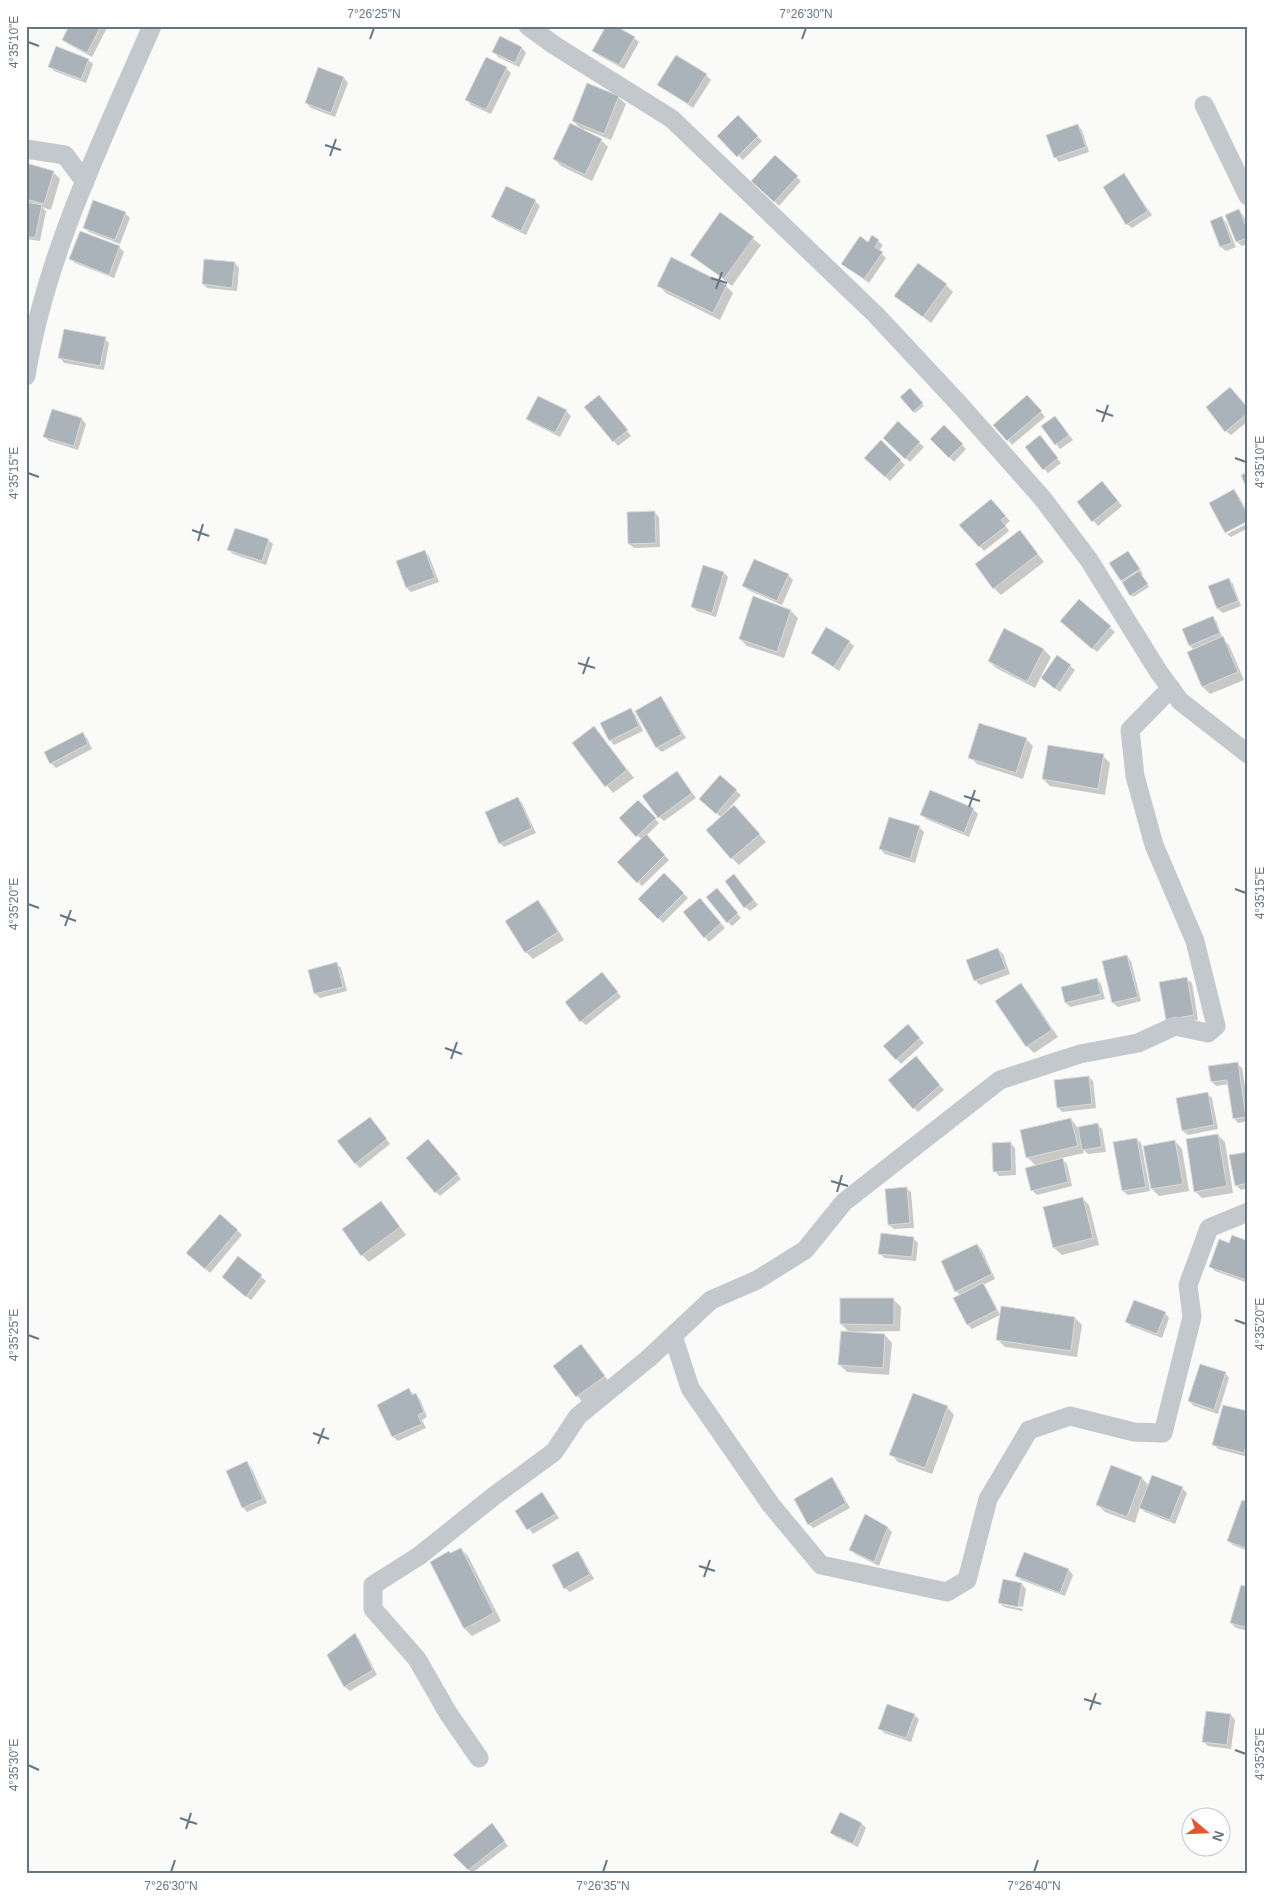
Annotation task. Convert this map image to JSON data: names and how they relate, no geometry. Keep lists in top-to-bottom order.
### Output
{
  "north": "right",
  "coordinates": [
    "7°26'25\"N",
    "7°26'30\"N",
    "4°35'10\"E",
    "4°35'15\"E",
    "4°35'20\"E",
    "4°35'25\"E",
    "4°35'30\"E",
    "7°26'35\"N",
    "7°26'40\"N"
  ]
}
